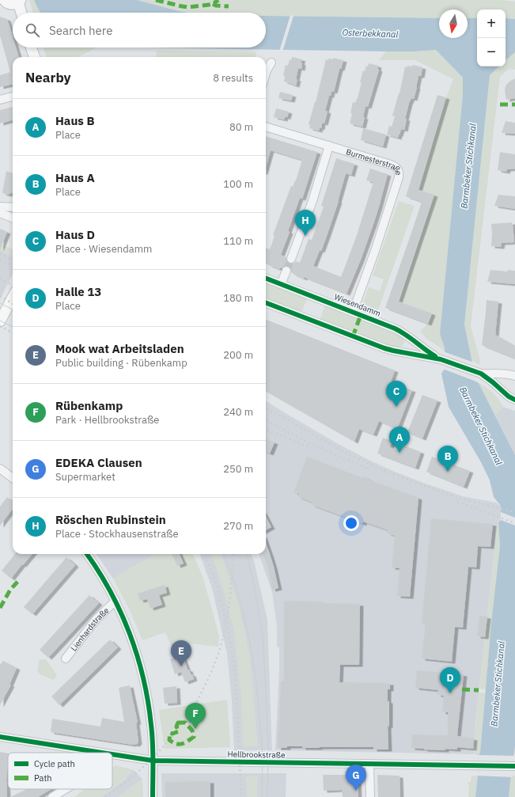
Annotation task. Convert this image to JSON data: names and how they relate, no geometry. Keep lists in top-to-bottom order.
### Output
{
  "streets": {
    "street": [
      "Burmesterstraße",
      "Wiesendamm",
      "Lienhardstraße",
      "Hellbrookstraße"
    ]
  },
  "crossings": [
    ["Burmesterstraße", "Wiesendamm"]
  ],
  "water": ["Osterbekkanal", "Barmbeker Stichkanal"],
  "legend": ["Cycle path", "Path"],
  "north": "bottom",
  "page": {
    "map_buttons": ["+", "−"],
    "search": "Search here",
    "heading": ["Nearby", "8 results"],
    "list": [
      {
        "mark": "A",
        "name": "Haus B",
        "note": "Place",
        "value": "80 m"
      },
      {
        "mark": "B",
        "name": "Haus A",
        "note": "Place",
        "value": "100 m"
      },
      {
        "mark": "C",
        "name": "Haus D",
        "note": "Place · Wiesendamm",
        "value": "110 m"
      },
      {
        "mark": "D",
        "name": "Halle 13",
        "note": "Place",
        "value": "180 m"
      },
      {
        "mark": "E",
        "name": "Mook wat Arbeitsladen",
        "note": "Public building · Rübenkamp",
        "value": "200 m"
      },
      {
        "mark": "F",
        "name": "Rübenkamp",
        "note": "Park · Hellbrookstraße",
        "value": "240 m"
      },
      {
        "mark": "G",
        "name": "EDEKA Clausen",
        "note": "Supermarket",
        "value": "250 m"
      },
      {
        "mark": "H",
        "name": "Röschen Rubinstein",
        "note": "Place · Stockhausenstraße",
        "value": "270 m"
      }
    ],
    "pins": [
      "H",
      "C",
      "A",
      "B",
      "E",
      "D",
      "F",
      "G"
    ]
  }
}
